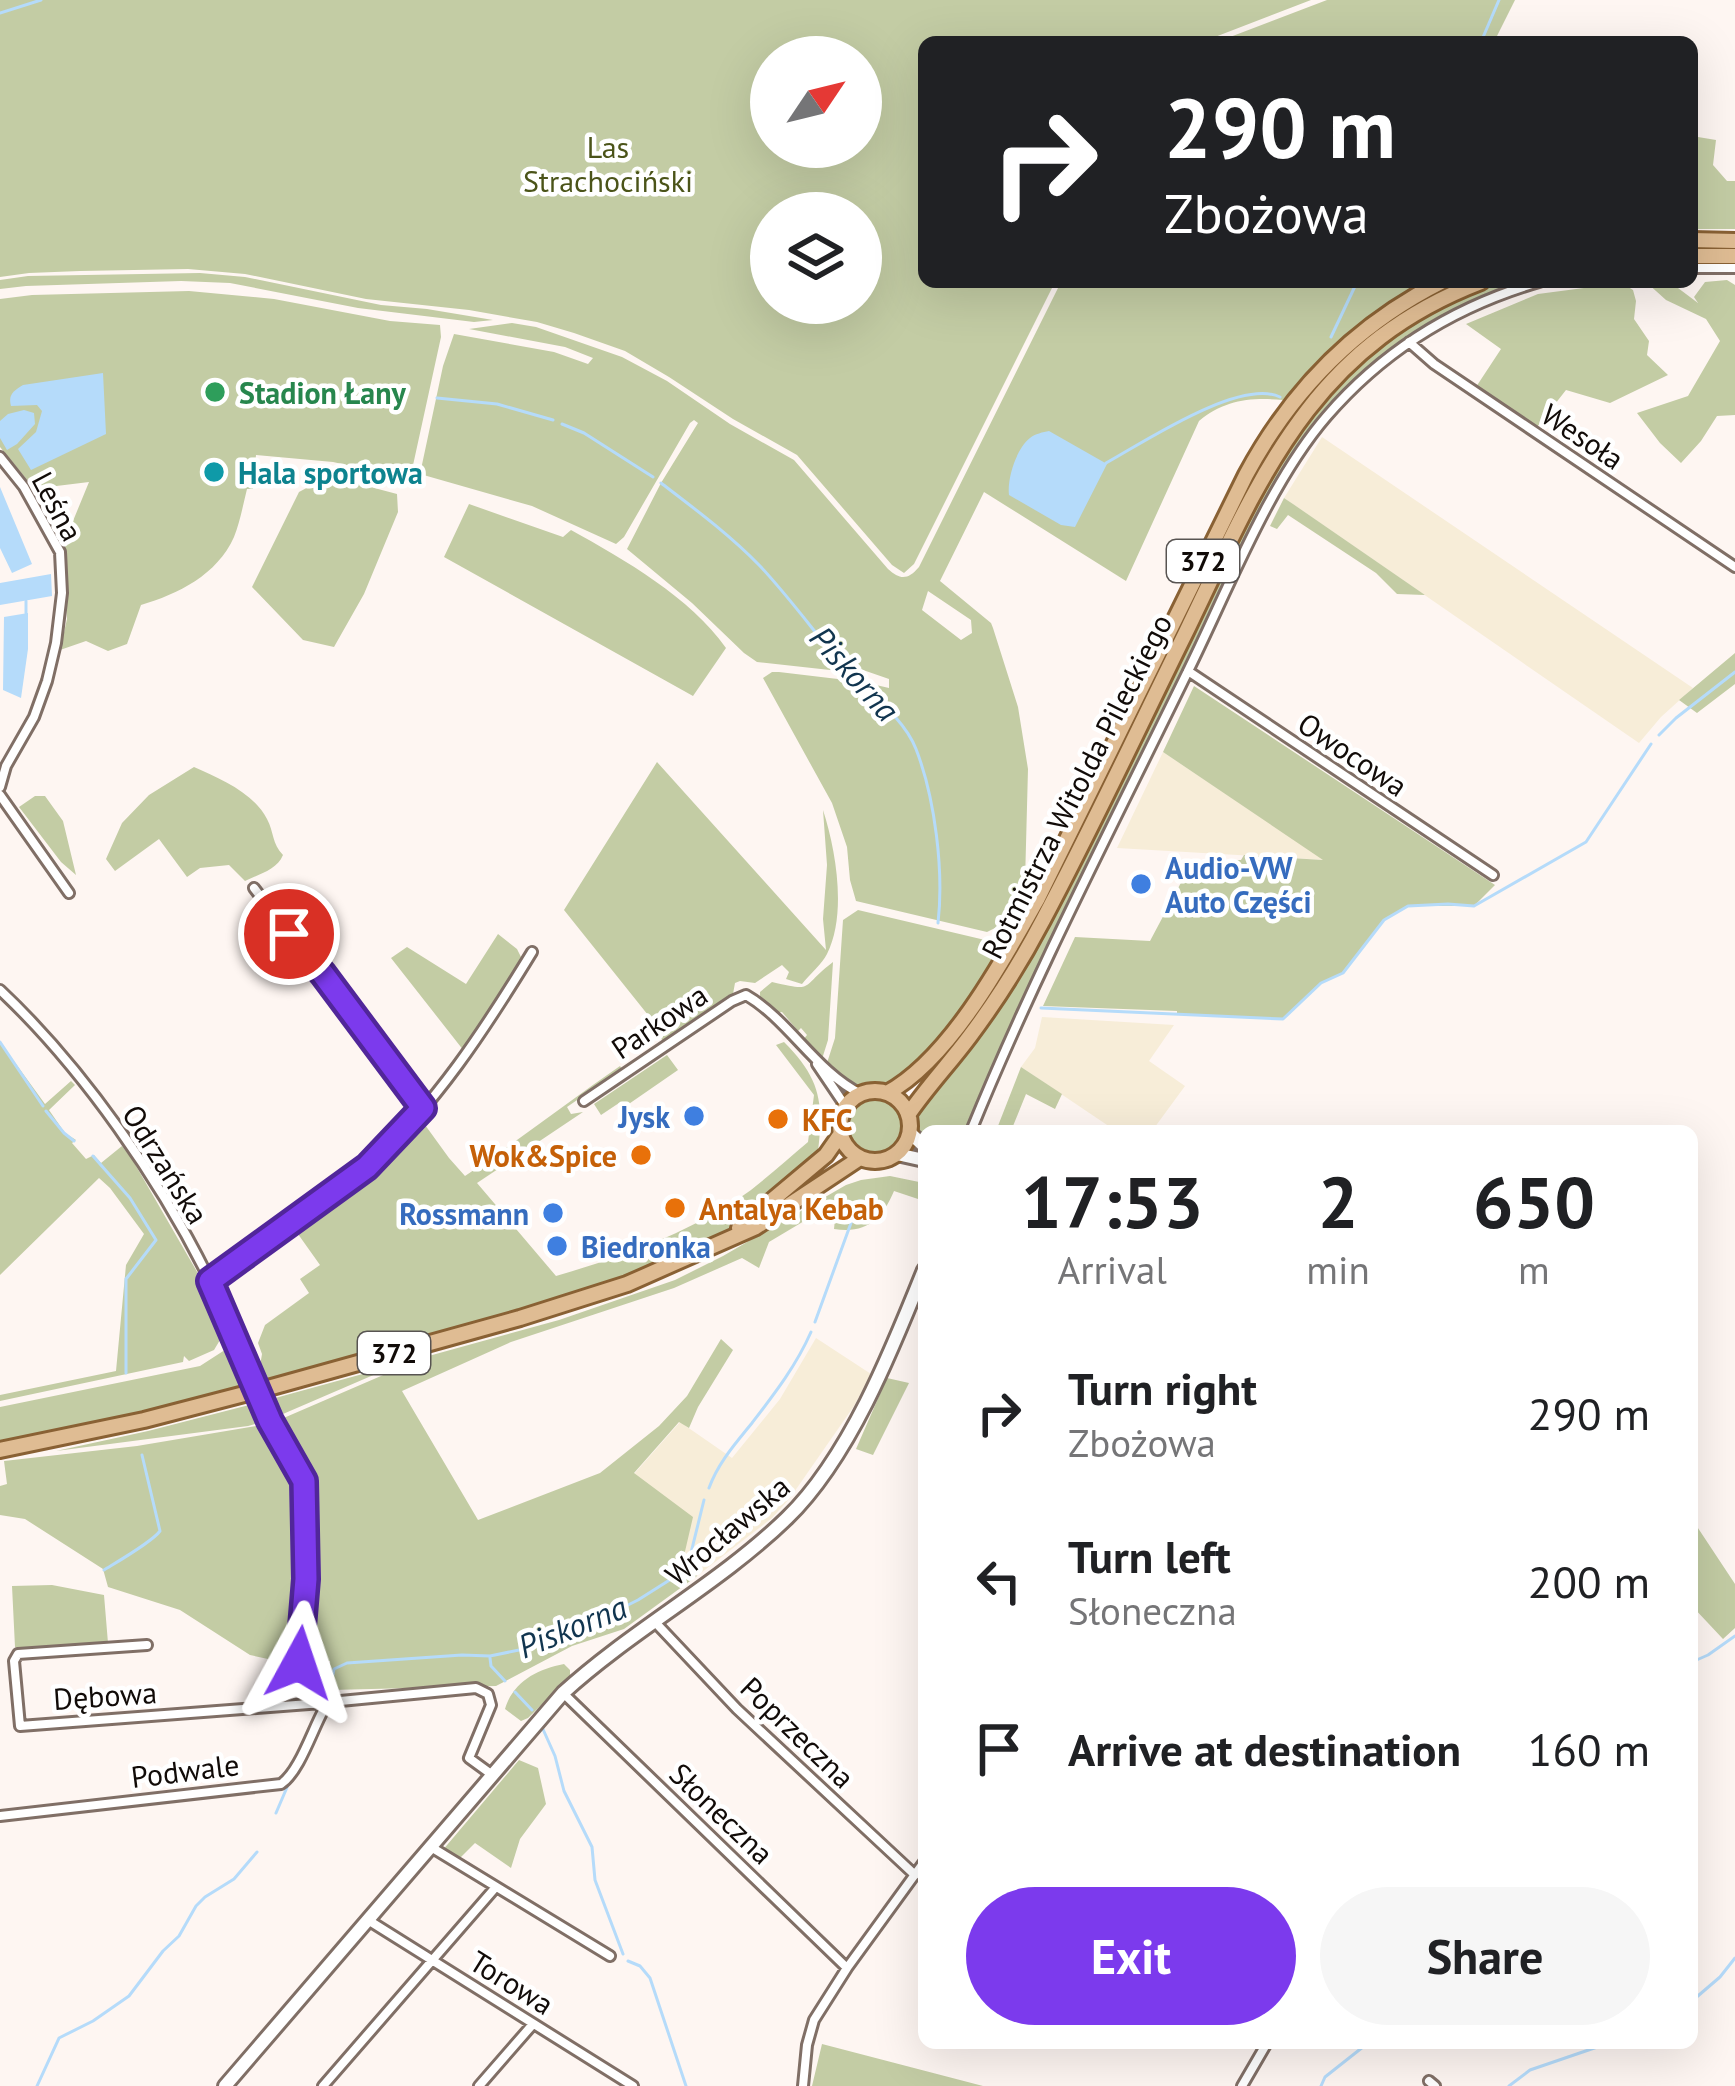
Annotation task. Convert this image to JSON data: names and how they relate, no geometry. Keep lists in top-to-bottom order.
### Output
{
  "streets": {
    "main road": ["372", "Rotmistrza Witolda Pileckiego", "Wrocławska"],
    "street": [
      "Wesoła",
      "Leśna",
      "Owocowa",
      "Parkowa",
      "Odrzańska",
      "Dębowa",
      "Poprzeczna",
      "Podwale",
      "Słoneczna",
      "Torowa"
    ]
  },
  "crossings": [
    ["372", "Rotmistrza Witolda Pileckiego"],
    ["Odrzańska", "Dębowa"],
    ["Odrzańska", "Podwale"],
    ["Wrocławska", "Poprzeczna"],
    ["Wrocławska", "Słoneczna"],
    ["Wrocławska", "Torowa"],
    ["Dębowa", "Podwale"]
  ],
  "water": ["Piskorna"],
  "parks": ["Las Strachociński"],
  "places": [
    "Stadion Łany",
    "Hala sportowa",
    "Audio-VW Auto Części",
    "Jysk",
    "KFC",
    "Wok&Spice",
    "Antalya Kebab",
    "Rossmann",
    "Biedronka"
  ],
  "north": "top right",
  "page": {
    "turn": ["290 m", "Zbożowa"],
    "eta": [
      "17:53",
      "Arrival",
      "2",
      "min",
      "650",
      "m"
    ],
    "list": [
      {
        "name": "Turn right",
        "note": "Zbożowa",
        "value": "290 m"
      },
      {
        "name": "Turn left",
        "note": "Słoneczna",
        "value": "200 m"
      },
      {
        "name": "Arrive at destination",
        "value": "160 m"
      }
    ],
    "buttons": ["Exit", "Share"]
  }
}
